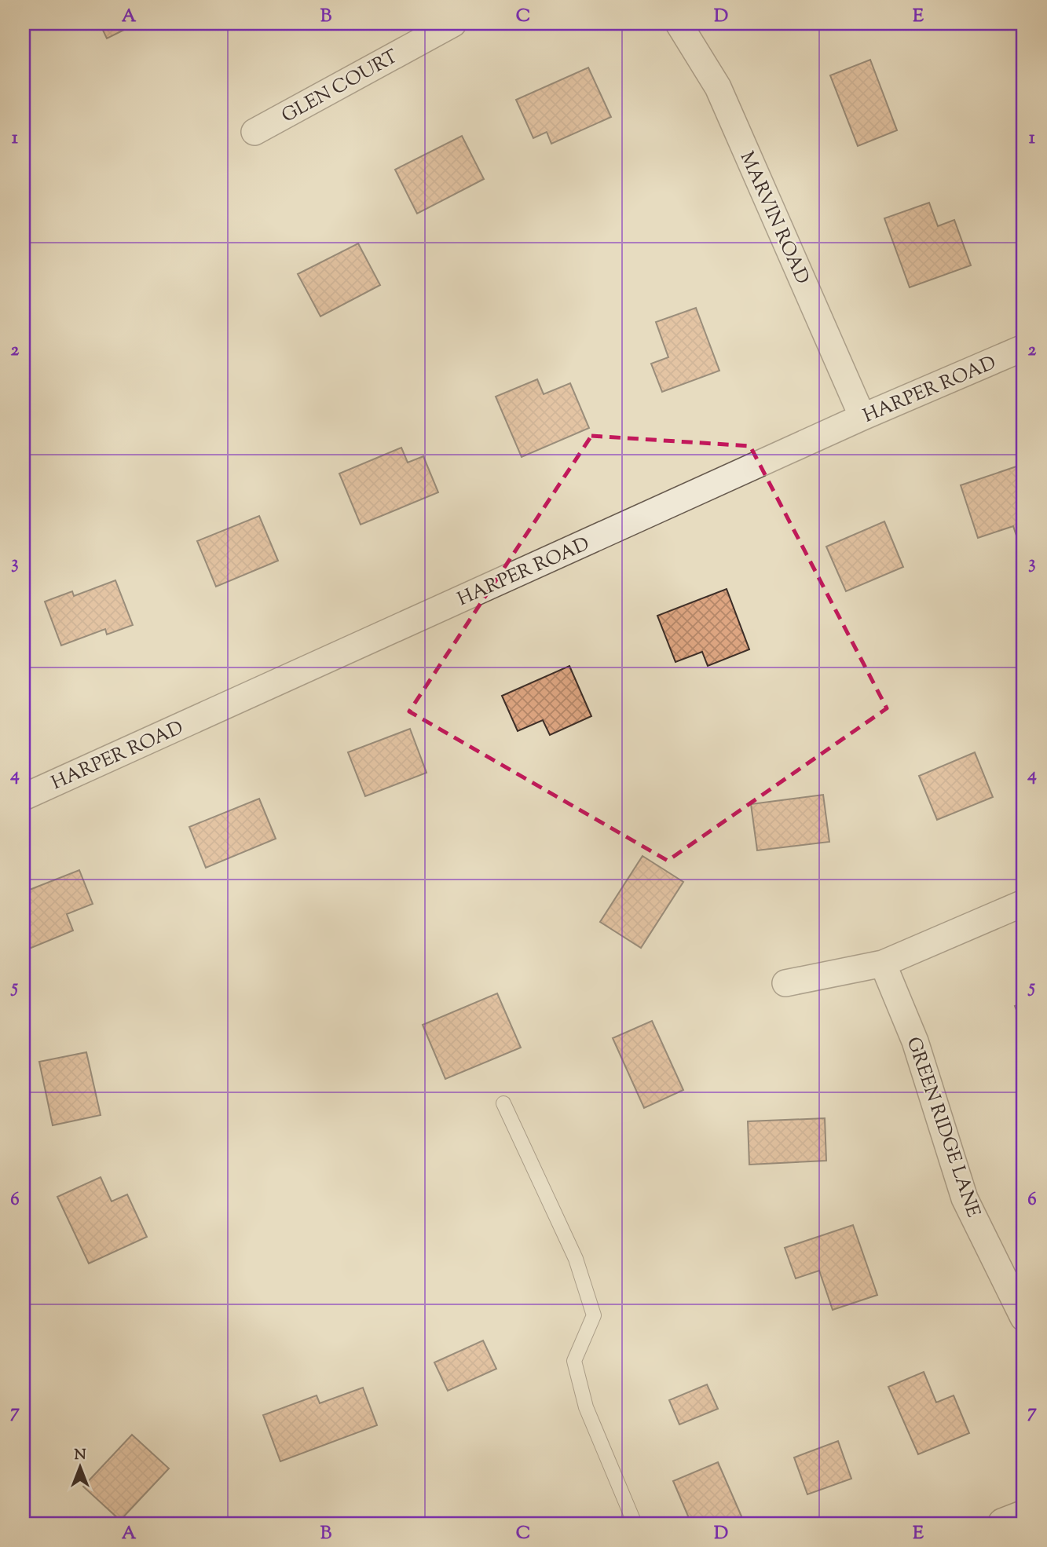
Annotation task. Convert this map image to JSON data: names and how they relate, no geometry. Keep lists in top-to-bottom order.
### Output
{
  "streets": {
    "street": [
      "GLEN COURT",
      "MARVIN ROAD",
      "HARPER ROAD",
      "GREEN RIDGE LANE"
    ]
  },
  "crossings": [
    ["MARVIN ROAD", "HARPER ROAD"]
  ],
  "north": "top",
  "grid": {
    "columns": [
      "A",
      "B",
      "C",
      "D",
      "E"
    ],
    "rows": [
      "1",
      "2",
      "3",
      "4",
      "5",
      "6",
      "7"
    ]
  }
}
